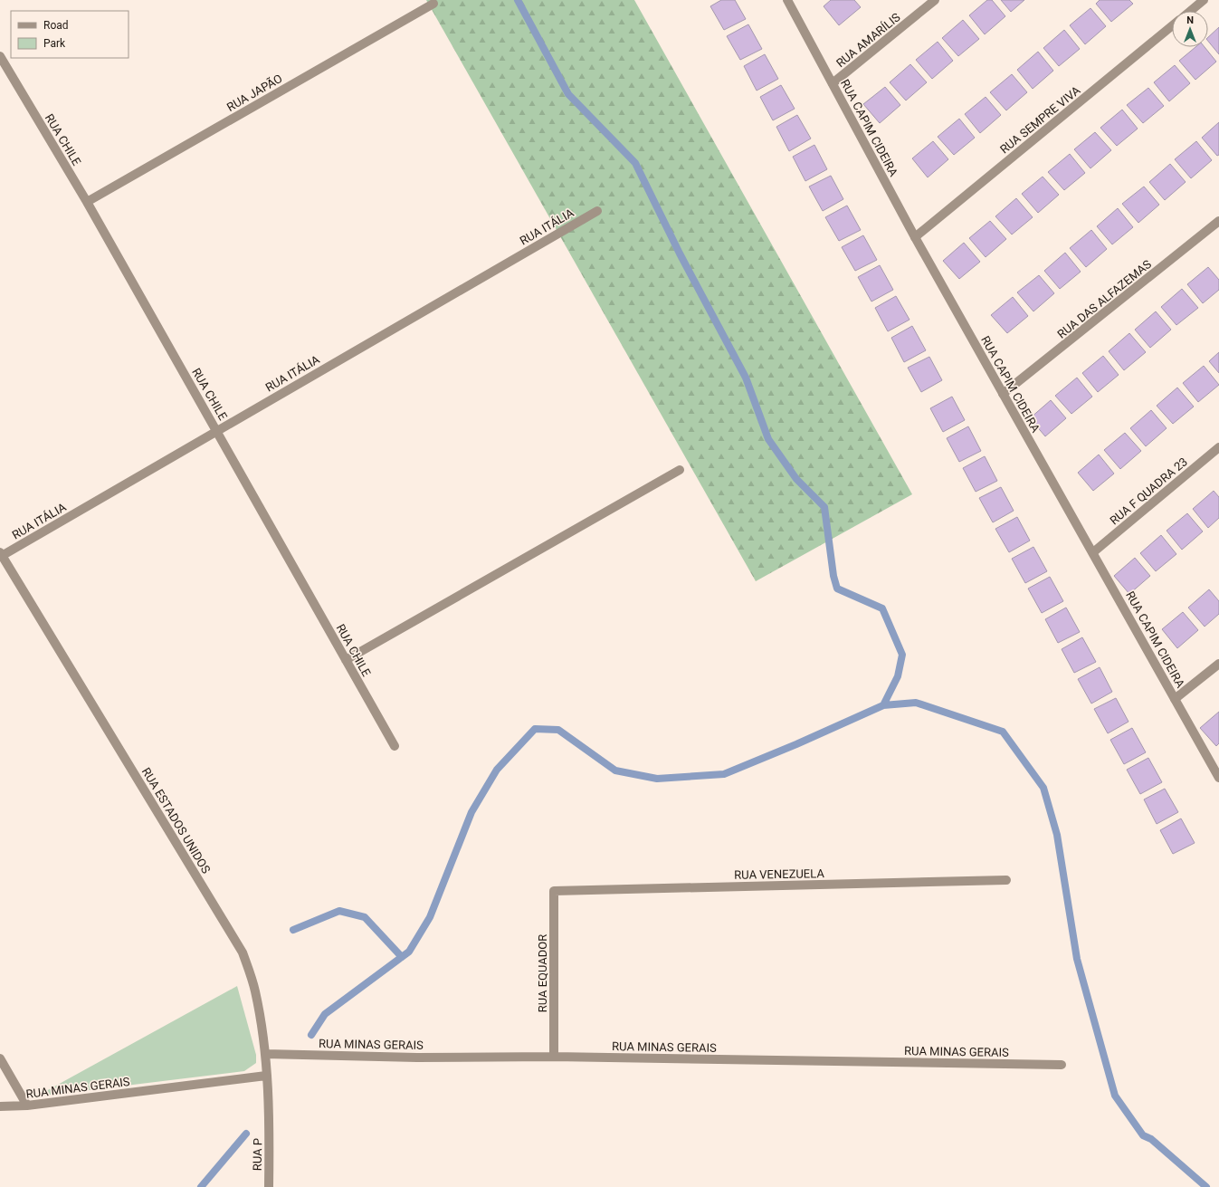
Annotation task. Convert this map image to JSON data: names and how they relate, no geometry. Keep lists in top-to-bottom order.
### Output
{
  "streets": {
    "street": [
      "RUA AMARÍLIS",
      "RUA JAPÃO",
      "RUA SEMPRE VIVA",
      "RUA CAPIM CIDEIRA",
      "RUA CHILE",
      "RUA ITÁLIA",
      "RUA DAS ALFAZEMAS",
      "RUA F QUADRA 23",
      "RUA ESTADOS UNIDOS",
      "RUA VENEZUELA",
      "RUA EQUADOR",
      "RUA MINAS GERAIS",
      "RUA P"
    ]
  },
  "crossings": [
    ["RUA AMARÍLIS", "RUA CAPIM CIDEIRA"],
    ["RUA JAPÃO", "RUA CHILE"],
    ["RUA SEMPRE VIVA", "RUA CAPIM CIDEIRA"],
    ["RUA CAPIM CIDEIRA", "RUA DAS ALFAZEMAS"],
    ["RUA CAPIM CIDEIRA", "RUA F QUADRA 23"],
    ["RUA CHILE", "RUA ITÁLIA"],
    ["RUA ITÁLIA", "RUA ESTADOS UNIDOS"],
    ["RUA ESTADOS UNIDOS", "RUA MINAS GERAIS"],
    ["RUA ESTADOS UNIDOS", "RUA P"],
    ["RUA VENEZUELA", "RUA EQUADOR"],
    ["RUA EQUADOR", "RUA MINAS GERAIS"]
  ],
  "legend": ["Road", "Park"],
  "north": "top"
}
